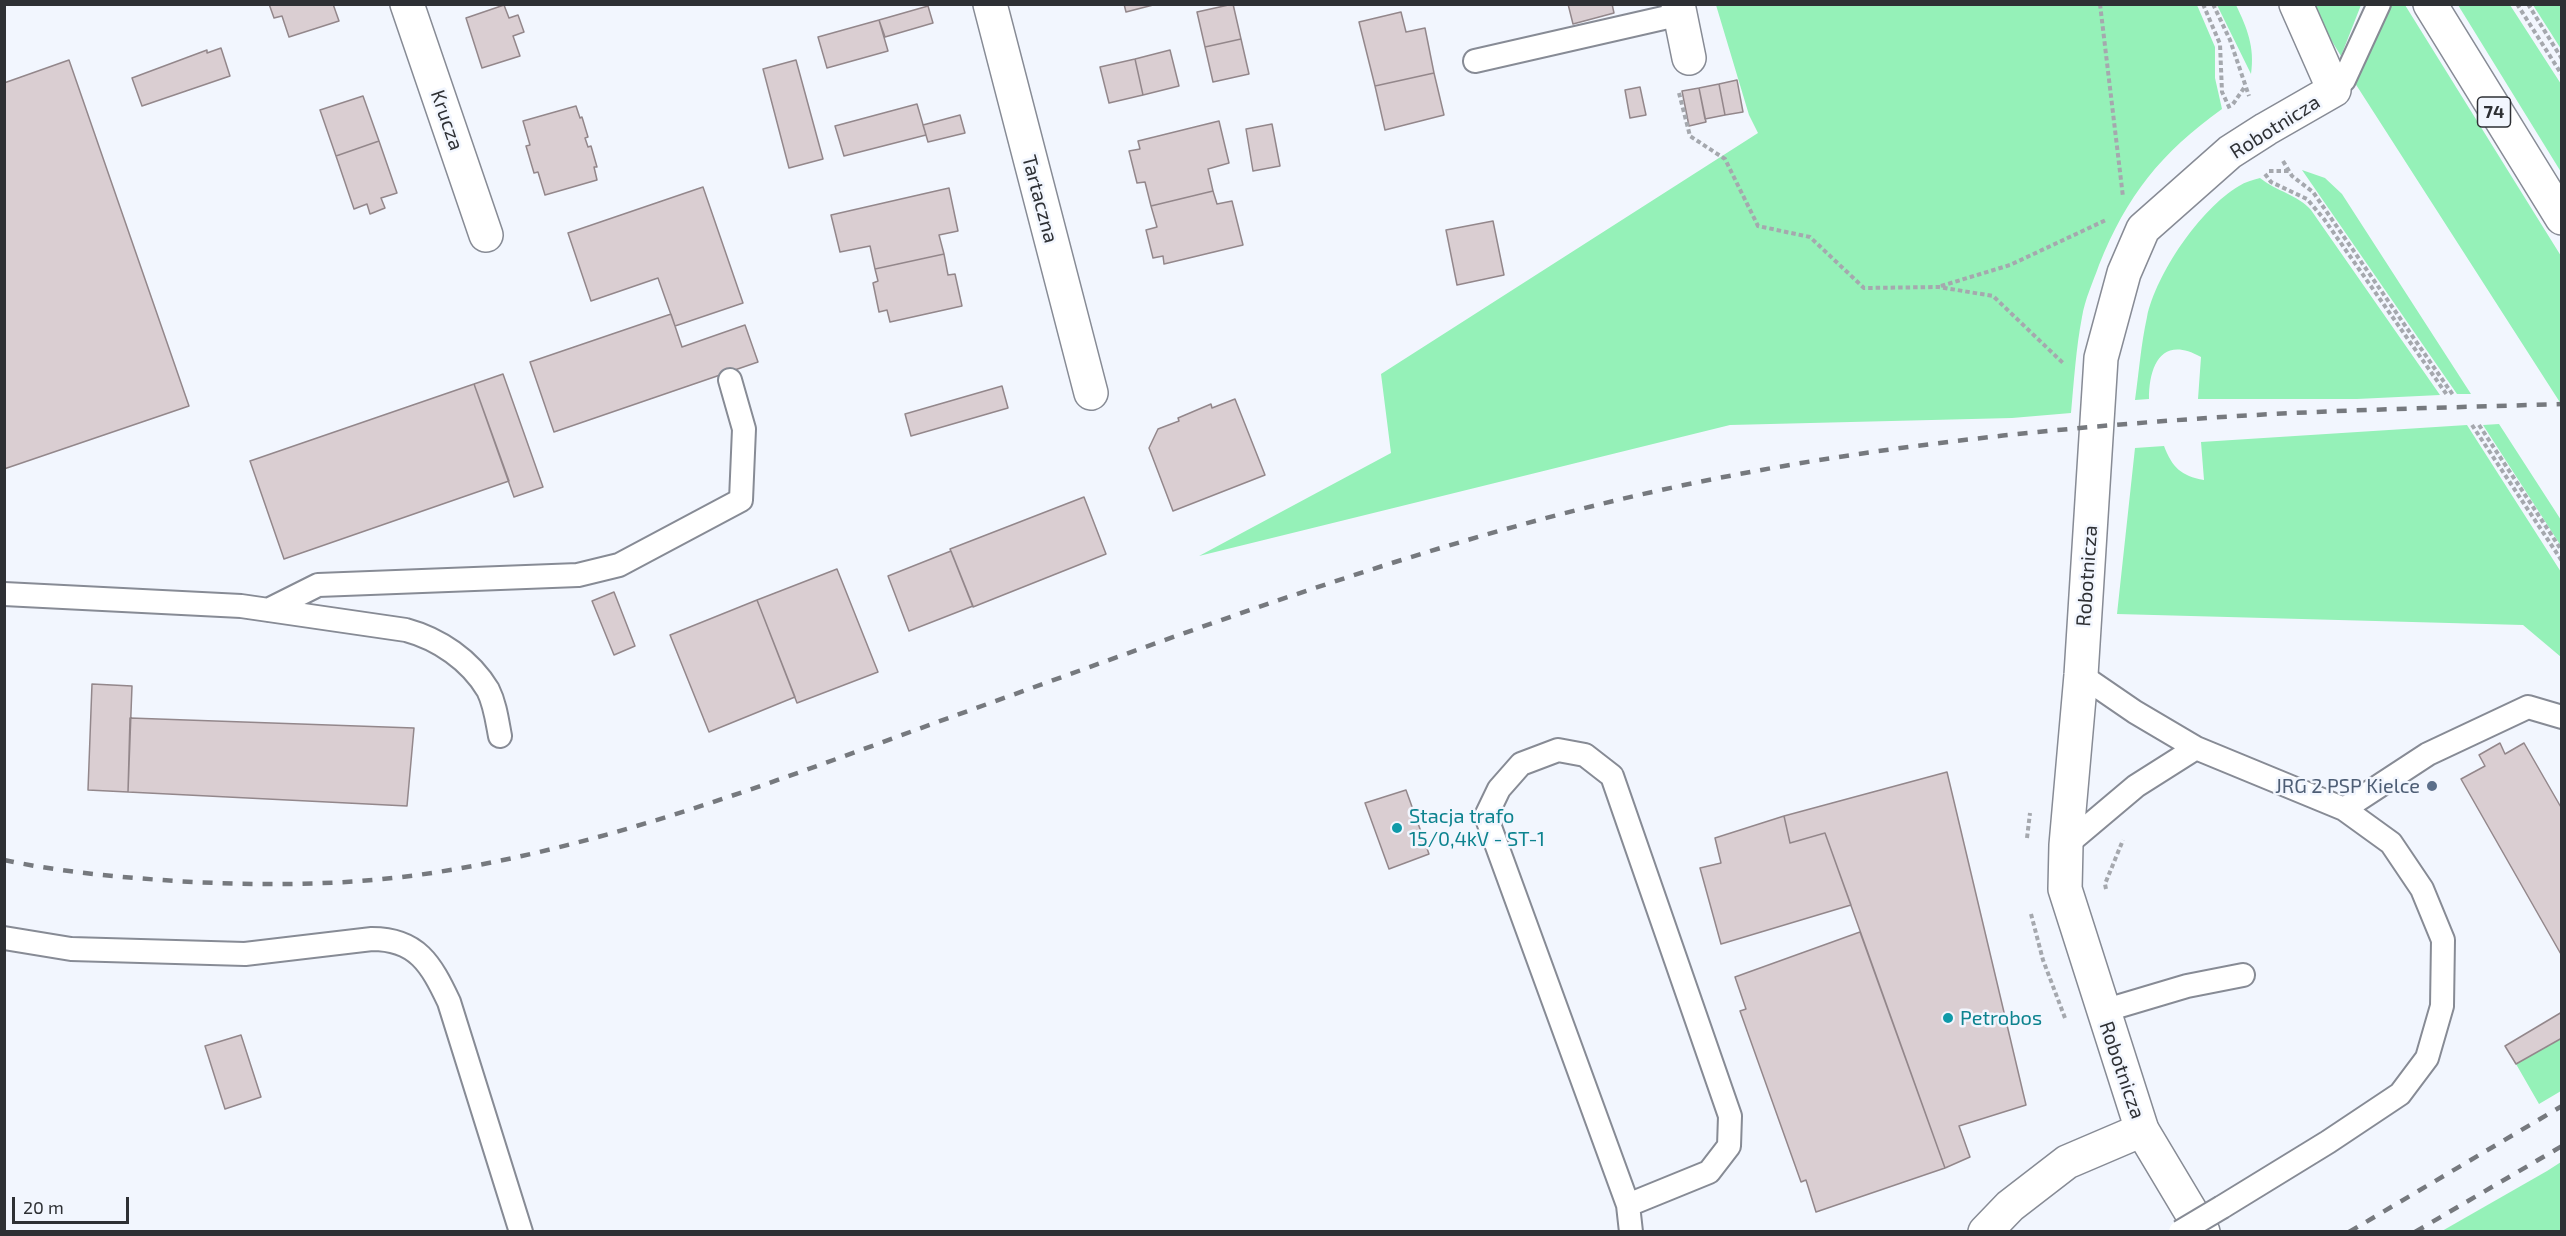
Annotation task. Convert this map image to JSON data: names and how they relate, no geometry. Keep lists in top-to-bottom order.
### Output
{
  "streets": {
    "street": [
      "74",
      "Krucza",
      "Robotnicza",
      "Tartaczna"
    ]
  },
  "places": ["JRG 2 PSP Kielce", "Stacja trafo 15/0,4kV - ST-1", "Petrobos"],
  "scale_bar": "20 m"
}
